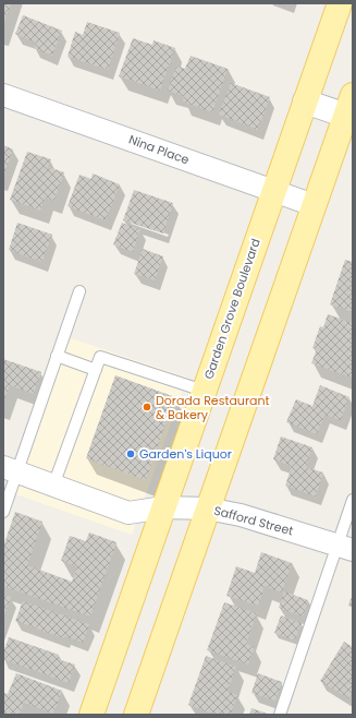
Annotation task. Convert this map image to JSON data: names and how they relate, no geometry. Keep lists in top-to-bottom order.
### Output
{
  "streets": {
    "main road": ["Garden Grove Boulevard"],
    "street": ["Nina Place", "Safford Street"]
  },
  "crossings": [
    ["Nina Place", "Garden Grove Boulevard"],
    ["Garden Grove Boulevard", "Safford Street"]
  ],
  "places": ["Dorada Restaurant & Bakery", "Garden's Liquor"]
}
